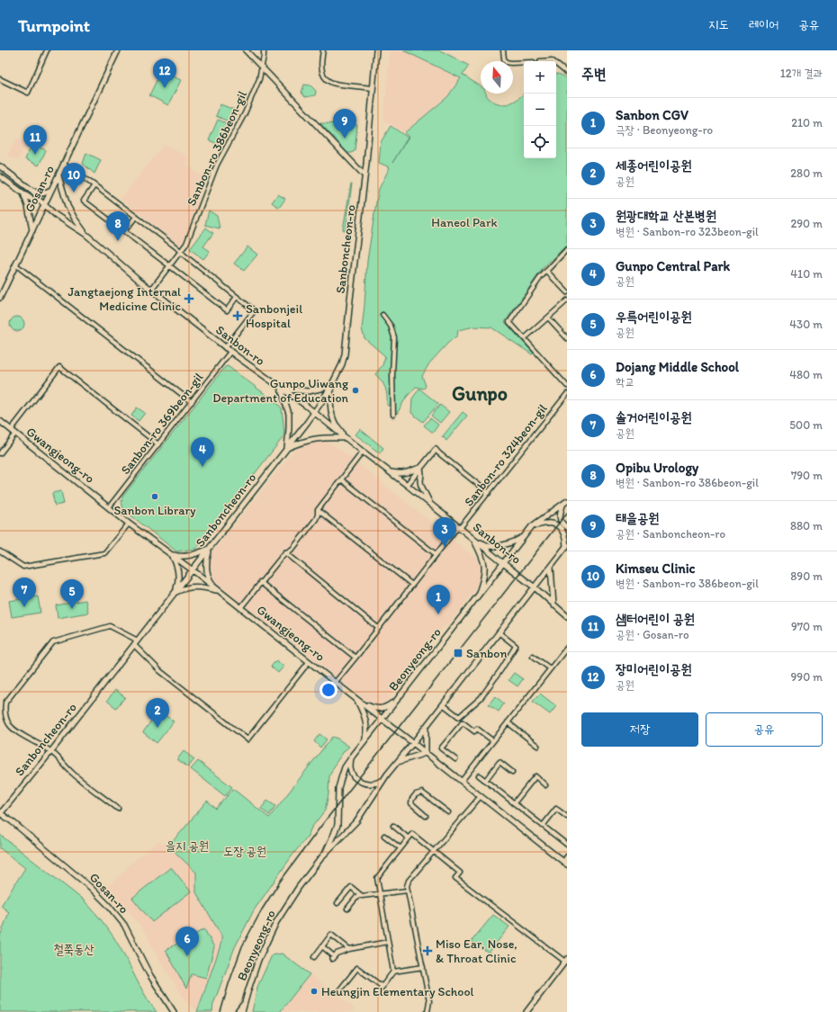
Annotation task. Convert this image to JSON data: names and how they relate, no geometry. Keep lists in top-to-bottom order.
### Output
{
  "streets": {
    "street": [
      "Sanbon-ro 386beon-gil",
      "Gosan-ro",
      "Sanboncheon-ro",
      "Sanbon-ro",
      "Sanbon-ro 369beon-gil",
      "Gwangjeong-ro",
      "Sanbon-ro 324beon-gil",
      "Beonyeong-ro"
    ]
  },
  "crossings": [
    ["Sanbon-ro 386beon-gil", "Sanbon-ro"],
    ["Gosan-ro", "Sanboncheon-ro"],
    ["Gosan-ro", "Sanbon-ro"],
    ["Sanboncheon-ro", "Sanbon-ro"],
    ["Sanboncheon-ro", "Gwangjeong-ro"],
    ["Sanbon-ro", "Sanbon-ro 369beon-gil"],
    ["Sanbon-ro", "Sanbon-ro 324beon-gil"],
    ["Sanbon-ro", "Beonyeong-ro"],
    ["Sanbon-ro 369beon-gil", "Gwangjeong-ro"],
    ["Gwangjeong-ro", "Sanbon-ro 324beon-gil"],
    ["Gwangjeong-ro", "Beonyeong-ro"]
  ],
  "districts": ["Gunpo"],
  "parks": [
    "Haneol Park",
    "을지 공원",
    "도장 공원",
    "철쭉동산"
  ],
  "places": {
    "health": ["Jangtaejong Internal Medicine Clinic", "Sanbonjeil Hospital", "Miso Ear, Nose, & Throat Clinic"],
    "other": ["Gunpo Uiwang Department of Education", "Sanbon Library", "Heungjin Elementary School"],
    "transit": ["Sanbon"]
  },
  "north": "top",
  "page": {
    "header": "Turnpoint",
    "nav": ["지도", "레이어", "공유"],
    "heading": ["주변", "12개 결과"],
    "pins": [
      "12",
      "9",
      "11",
      "10",
      "8",
      "4",
      "3",
      "7",
      "5",
      "1",
      "2",
      "6"
    ],
    "map_buttons": ["+", "−"],
    "list": [
      {
        "mark": "1",
        "name": "Sanbon CGV",
        "note": "극장 · Beonyeong-ro",
        "value": "210 m"
      },
      {
        "mark": "2",
        "name": "세종어린이공원",
        "note": "공원",
        "value": "280 m"
      },
      {
        "mark": "3",
        "name": "원광대학교 산본병원",
        "note": "병원 · Sanbon-ro 323beon-gil",
        "value": "290 m"
      },
      {
        "mark": "4",
        "name": "Gunpo Central Park",
        "note": "공원",
        "value": "410 m"
      },
      {
        "mark": "5",
        "name": "우륵어린이공원",
        "note": "공원",
        "value": "430 m"
      },
      {
        "mark": "6",
        "name": "Dojang Middle School",
        "note": "학교",
        "value": "480 m"
      },
      {
        "mark": "7",
        "name": "솔거어린이공원",
        "note": "공원",
        "value": "500 m"
      },
      {
        "mark": "8",
        "name": "Opibu Urology",
        "note": "병원 · Sanbon-ro 386beon-gil",
        "value": "790 m"
      },
      {
        "mark": "9",
        "name": "태을공원",
        "note": "공원 · Sanboncheon-ro",
        "value": "880 m"
      },
      {
        "mark": "10",
        "name": "Kimseu Clinic",
        "note": "병원 · Sanbon-ro 386beon-gil",
        "value": "890 m"
      },
      {
        "mark": "11",
        "name": "샘터어린이 공원",
        "note": "공원 · Gosan-ro",
        "value": "970 m"
      },
      {
        "mark": "12",
        "name": "장미어린이공원",
        "note": "공원",
        "value": "990 m"
      }
    ],
    "buttons": ["저장", "공유"]
  }
}
